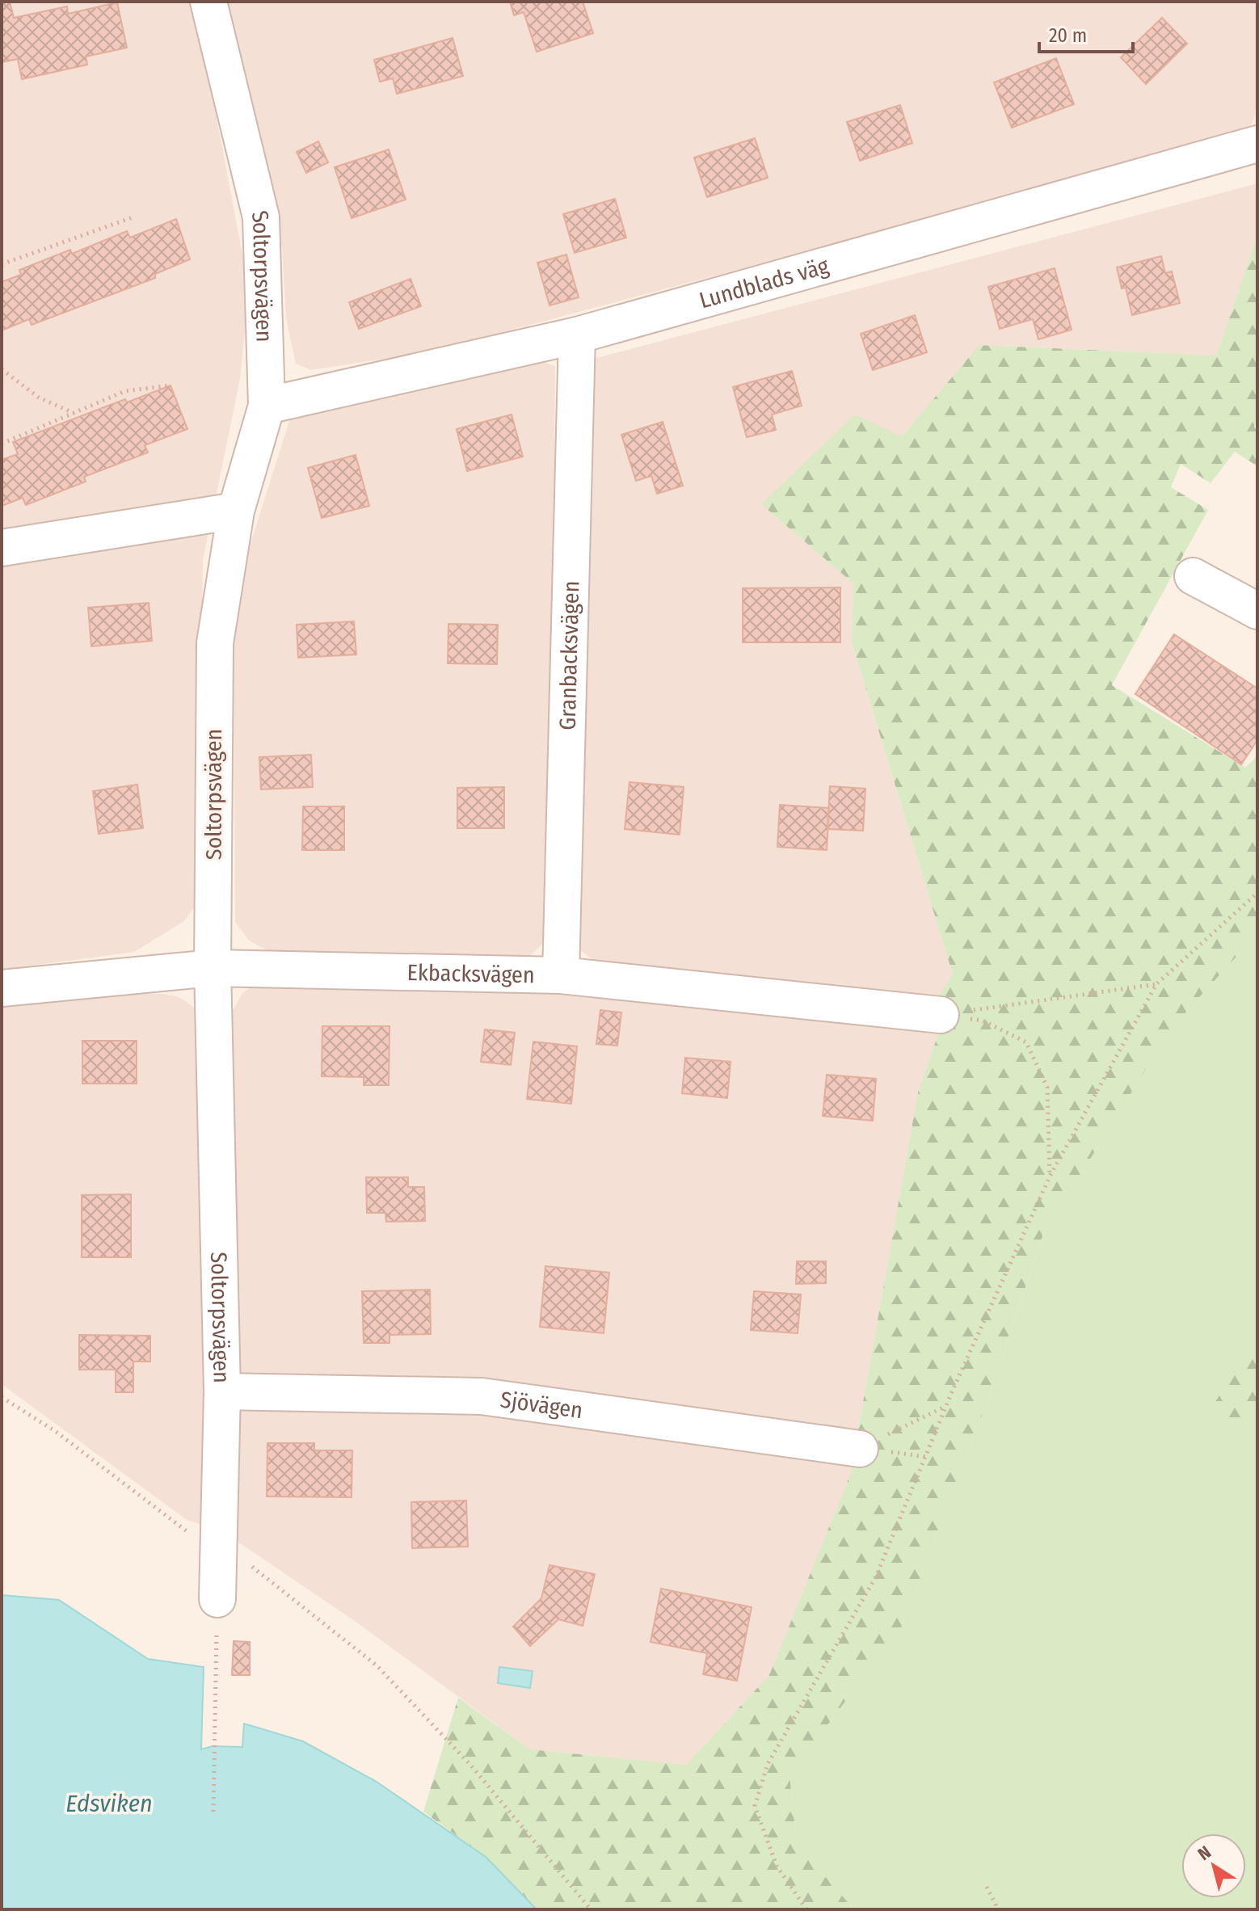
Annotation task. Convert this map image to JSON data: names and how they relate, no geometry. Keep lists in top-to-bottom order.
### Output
{
  "streets": {
    "street": [
      "Soltorpsvägen",
      "Lundblads väg",
      "Granbacksvägen",
      "Ekbacksvägen",
      "Sjövägen"
    ]
  },
  "crossings": [
    ["Soltorpsvägen", "Lundblads väg"],
    ["Soltorpsvägen", "Ekbacksvägen"],
    ["Soltorpsvägen", "Sjövägen"],
    ["Lundblads väg", "Granbacksvägen"],
    ["Granbacksvägen", "Ekbacksvägen"]
  ],
  "water": ["Edsviken"],
  "scale_bar": "20 m",
  "north": "top left"
}
